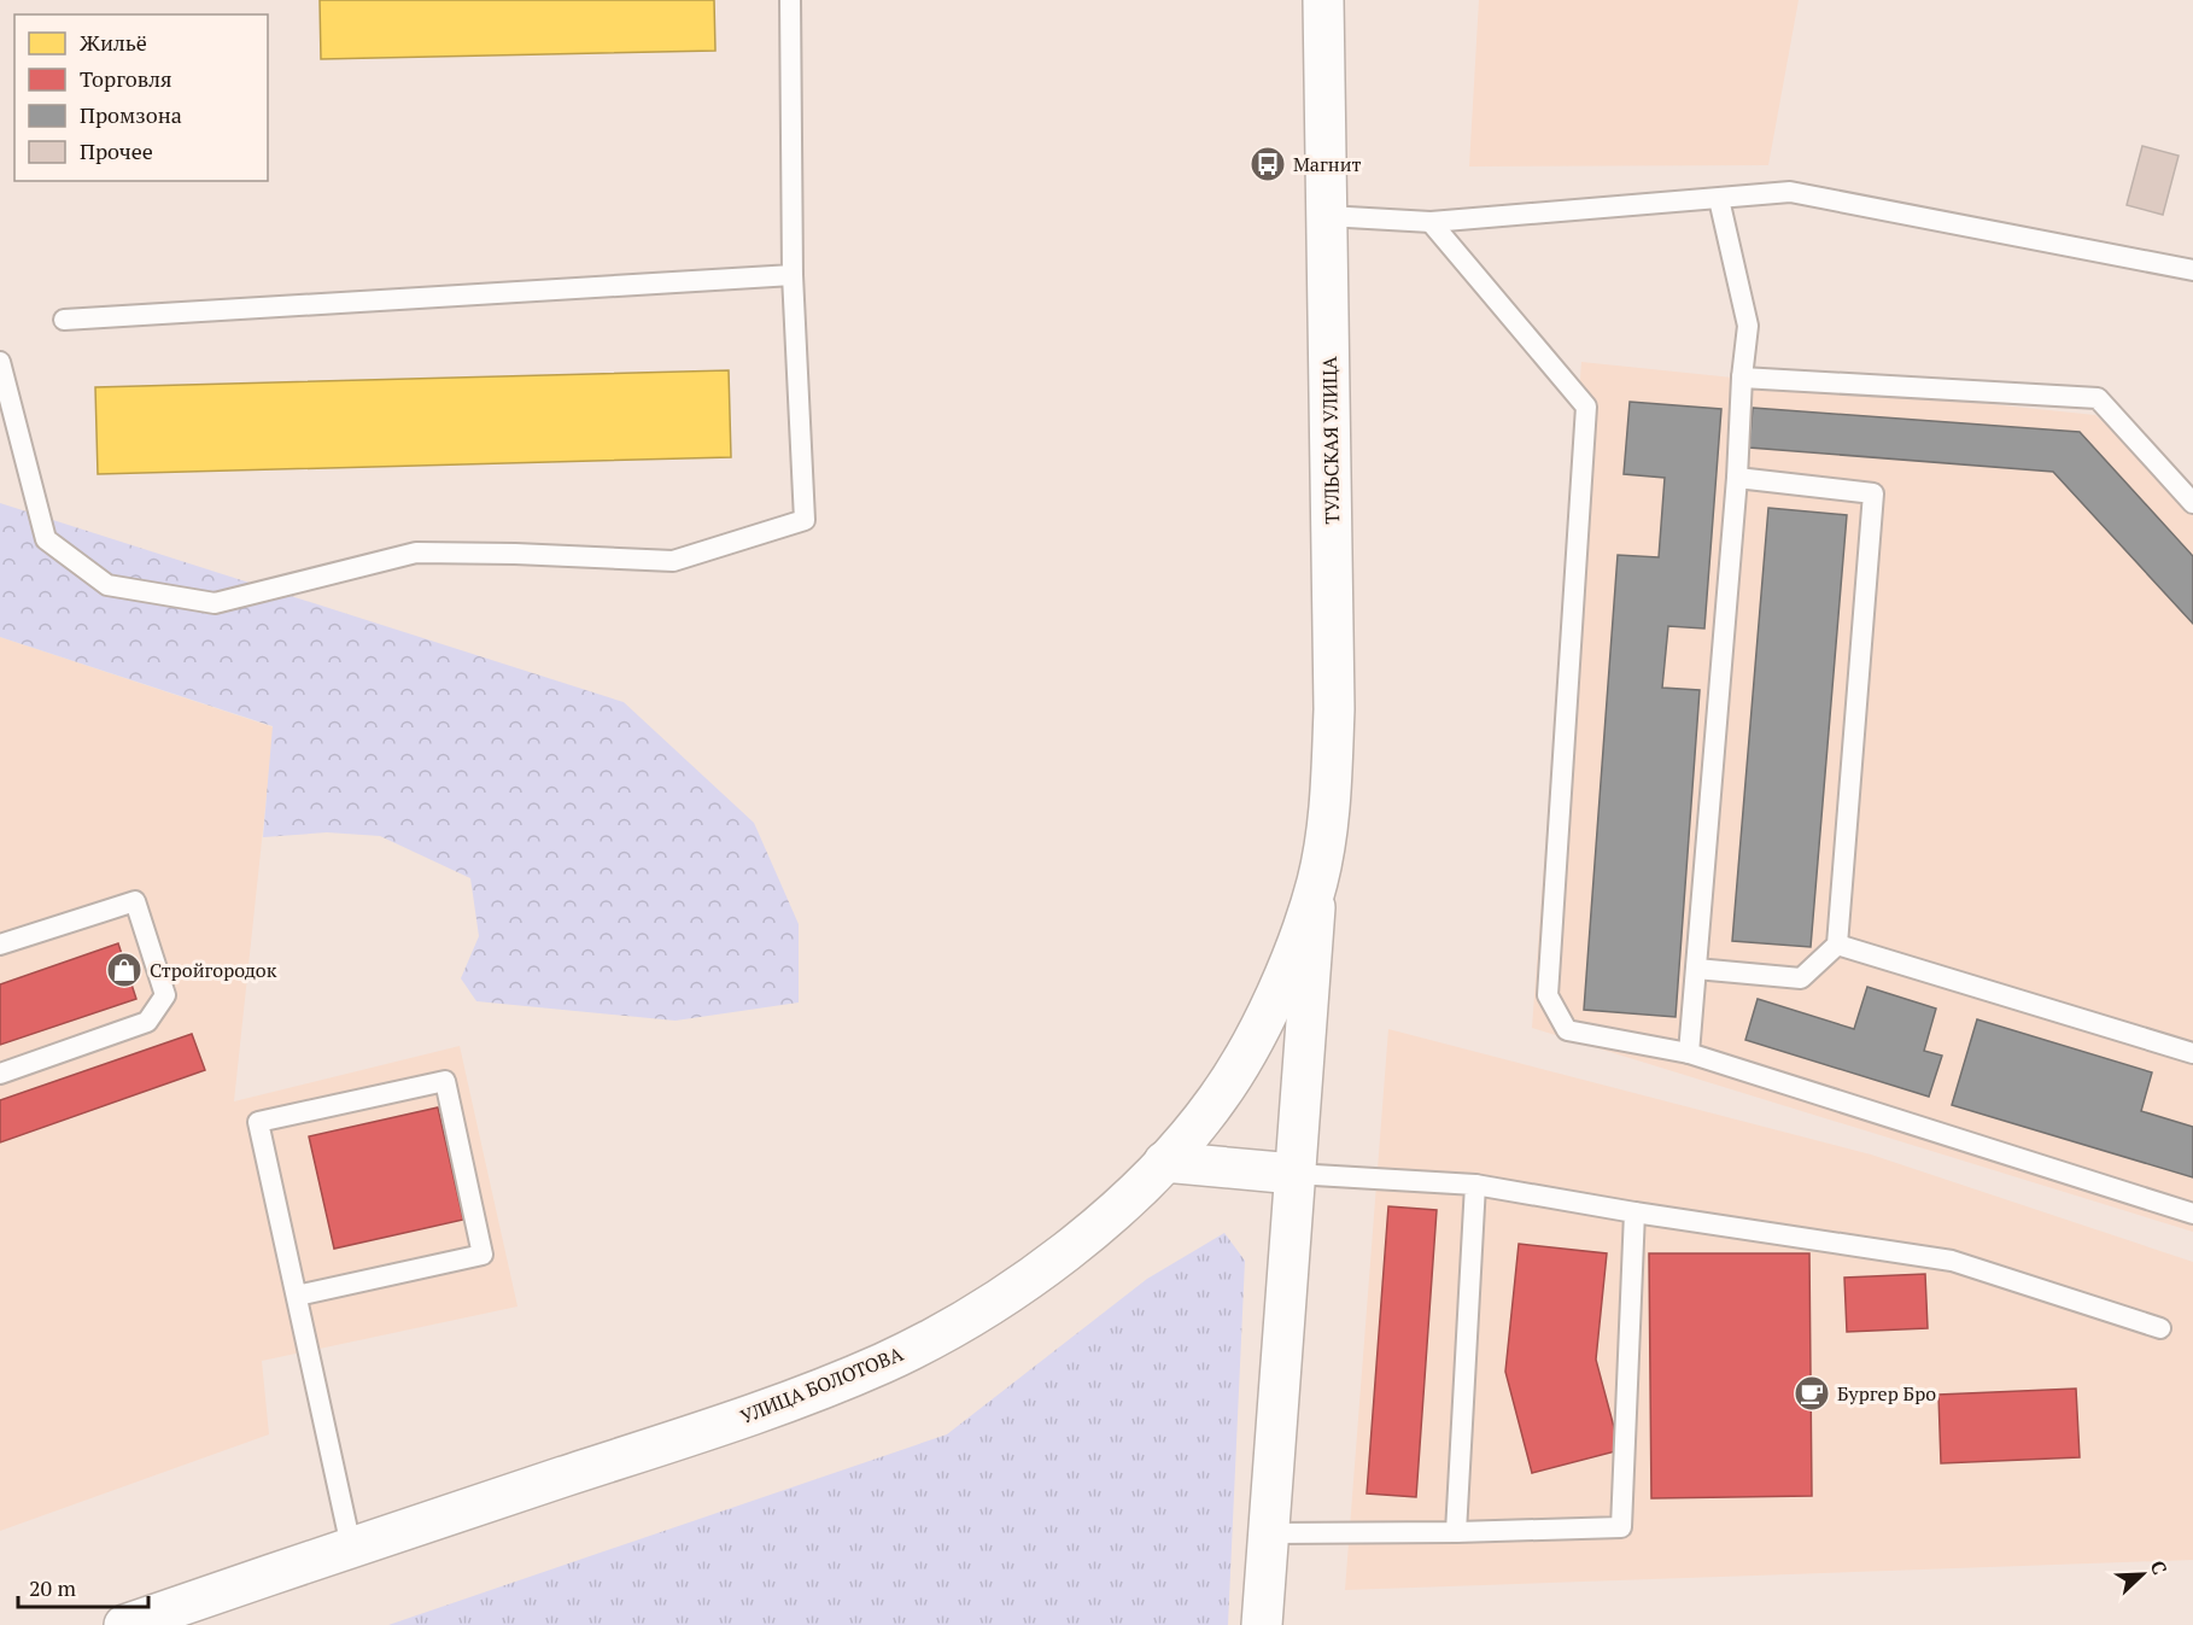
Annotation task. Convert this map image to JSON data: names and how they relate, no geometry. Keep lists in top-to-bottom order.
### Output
{
  "streets": {
    "main road": ["ТУЛЬСКАЯ УЛИЦА", "УЛИЦА БОЛОТОВА"]
  },
  "crossings": [
    ["ТУЛЬСКАЯ УЛИЦА", "УЛИЦА БОЛОТОВА"]
  ],
  "places": {
    "bus stop": ["Магнит"],
    "shop": ["Стройгородок"],
    "cafe": ["Бургер Бро"]
  },
  "legend": [
    "Жильё",
    "Торговля",
    "Промзона",
    "Прочее"
  ],
  "scale_bar": "20 m",
  "north": "top right"
}
